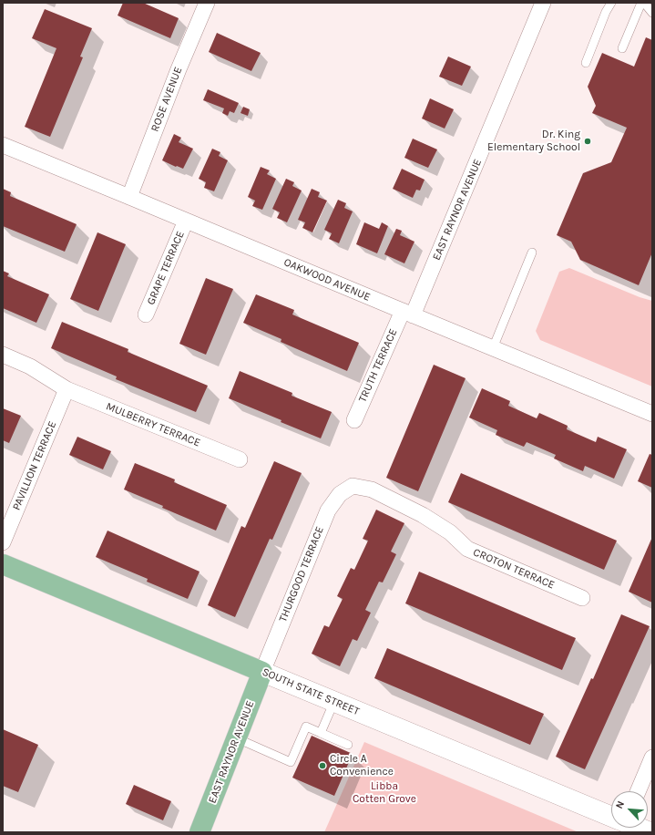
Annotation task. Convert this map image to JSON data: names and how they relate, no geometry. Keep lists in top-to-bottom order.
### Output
{
  "streets": {
    "main road": ["EAST RAYNOR AVENUE", "SOUTH STATE STREET"],
    "street": [
      "ROSE AVENUE",
      "GRAPE TERRACE",
      "OAKWOOD AVENUE",
      "TRUTH TERRACE",
      "MULBERRY TERRACE",
      "PAVILLION TERRACE",
      "CROTON TERRACE",
      "THURGOOD TERRACE"
    ]
  },
  "crossings": [
    ["ROSE AVENUE", "OAKWOOD AVENUE"],
    ["EAST RAYNOR AVENUE", "OAKWOOD AVENUE"],
    ["EAST RAYNOR AVENUE", "TRUTH TERRACE"],
    ["EAST RAYNOR AVENUE", "THURGOOD TERRACE"],
    ["EAST RAYNOR AVENUE", "SOUTH STATE STREET"],
    ["GRAPE TERRACE", "OAKWOOD AVENUE"],
    ["OAKWOOD AVENUE", "TRUTH TERRACE"],
    ["MULBERRY TERRACE", "PAVILLION TERRACE"],
    ["CROTON TERRACE", "THURGOOD TERRACE"],
    ["THURGOOD TERRACE", "SOUTH STATE STREET"]
  ],
  "parks": ["Libba Cotten Grove"],
  "places": ["Dr. King Elementary School", "Circle A Convenience"],
  "north": "top left"
}
